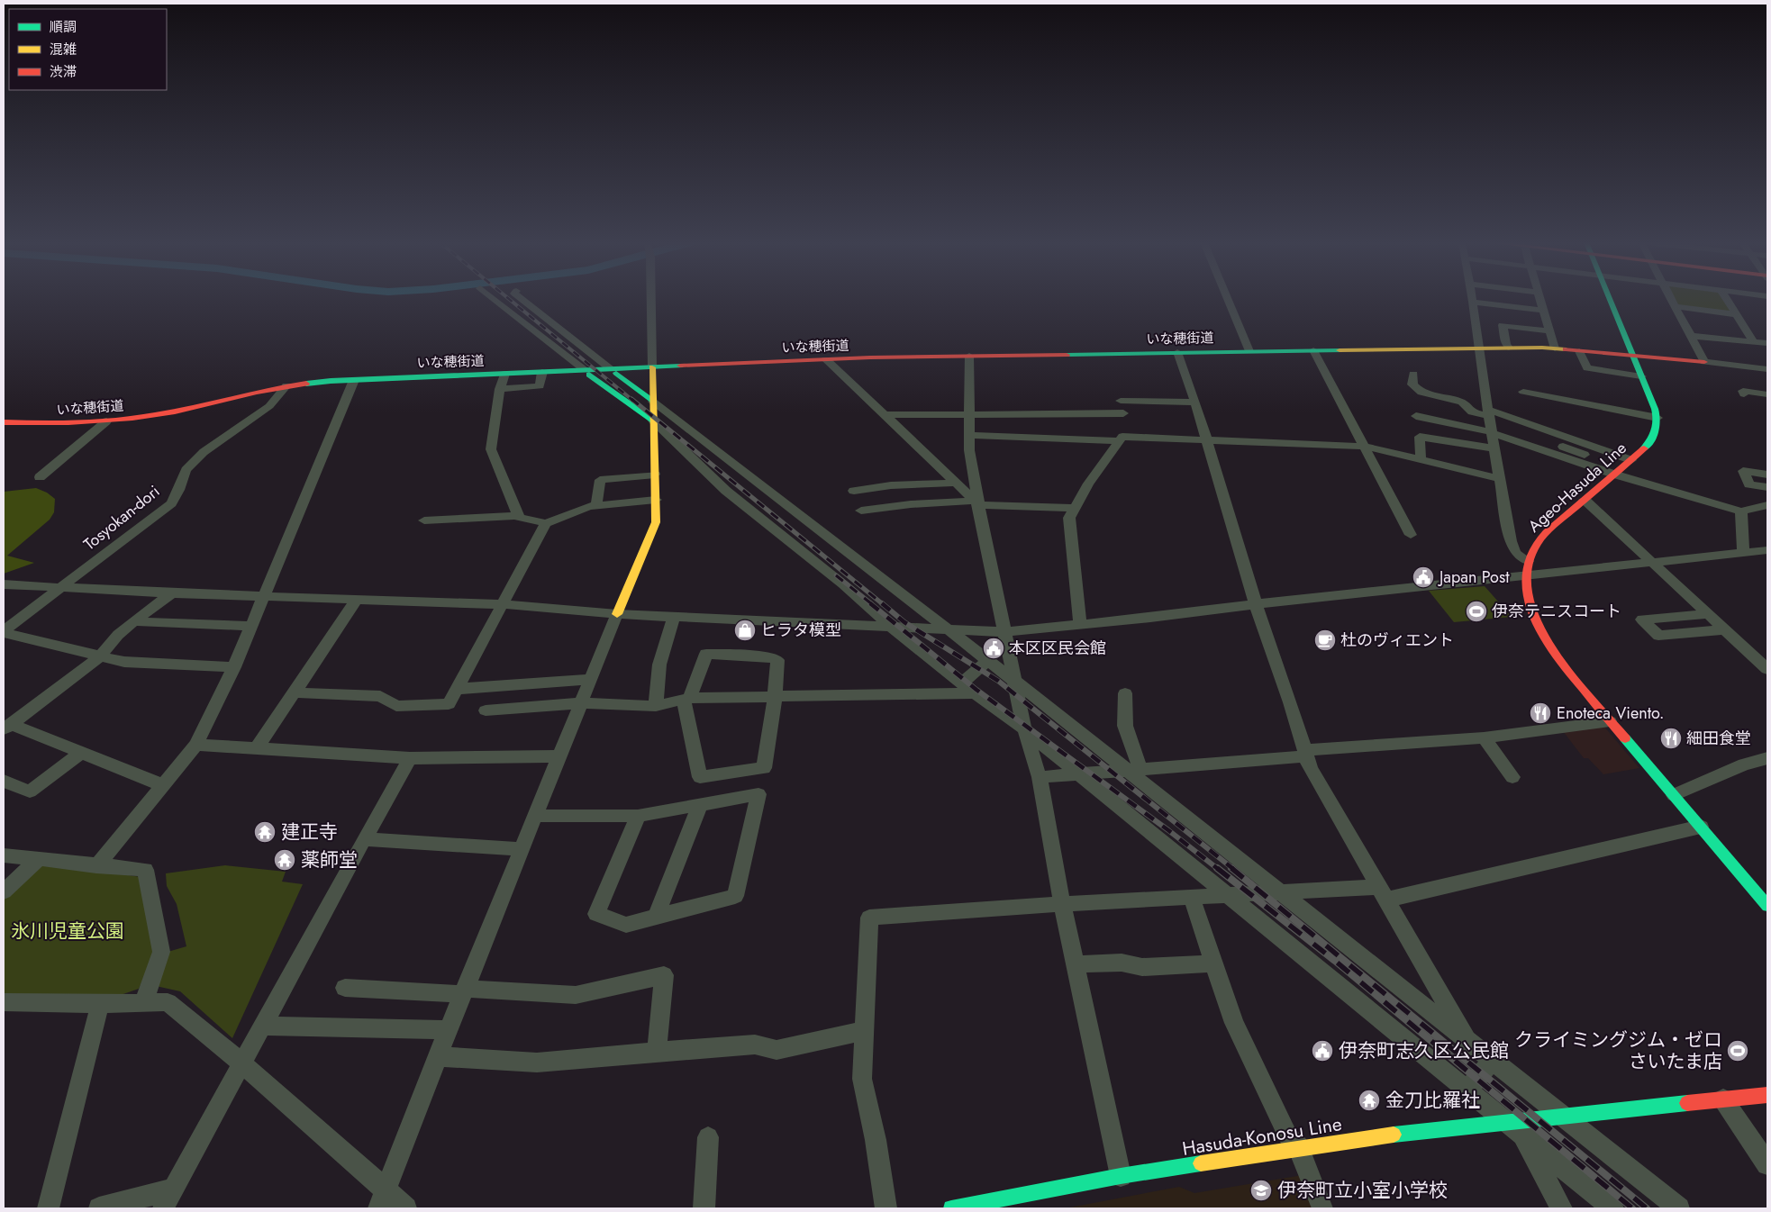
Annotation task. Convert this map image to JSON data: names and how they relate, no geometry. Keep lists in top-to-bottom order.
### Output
{
  "streets": {
    "street": [
      "いな穂街道",
      "Ageo-Hasuda Line",
      "Tosyokan-dori",
      "Hasuda-Konosu Line"
    ]
  },
  "crossings": [
    ["いな穂街道", "Tosyokan-dori"]
  ],
  "parks": ["氷川児童公園"],
  "places": {
    "public building": ["Japan Post", "本区区民会館", "伊奈町志久区公民館"],
    "sports": ["伊奈テニスコート", "クライミングジム・ゼロ さいたま店"],
    "shop": ["ヒラタ模型"],
    "cafe": ["杜のヴィエント"],
    "restaurant": ["Enoteca Viento.", "細田食堂"],
    "temple": ["建正寺", "薬師堂", "金刀比羅社"],
    "school or university": ["伊奈町立小室小学校"]
  },
  "legend": ["順調", "混雑", "渋滞"]
}
